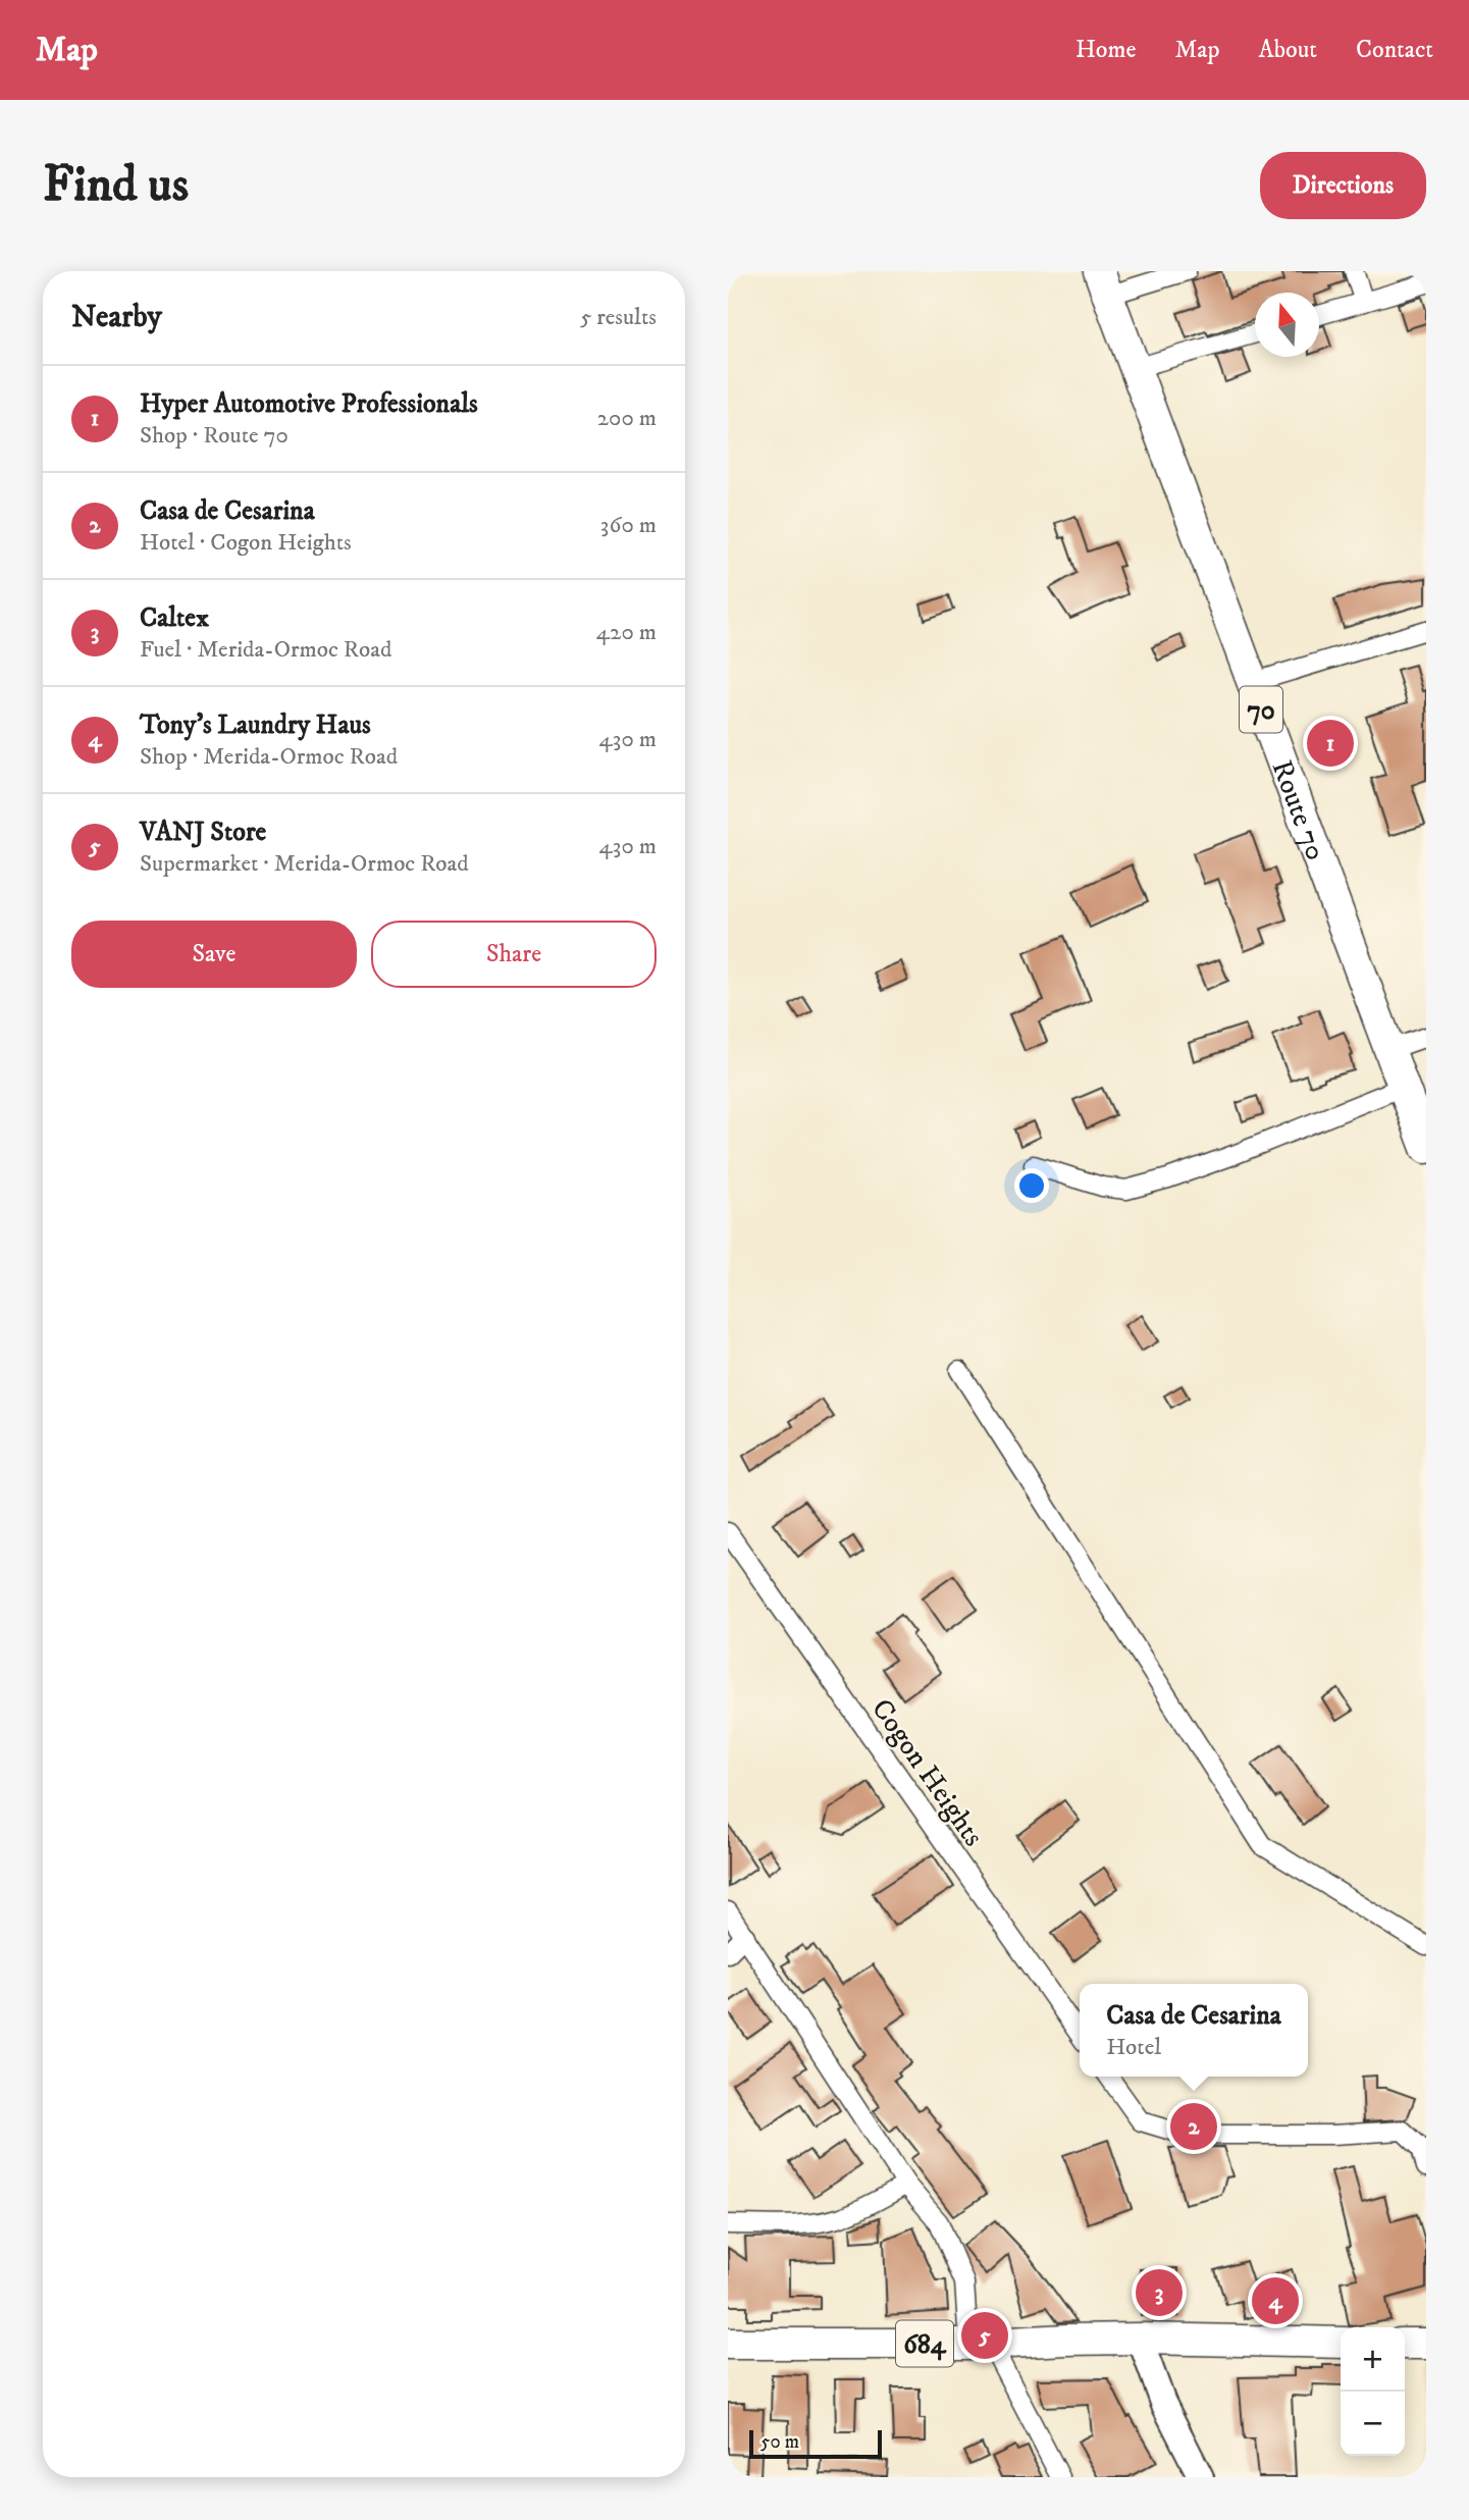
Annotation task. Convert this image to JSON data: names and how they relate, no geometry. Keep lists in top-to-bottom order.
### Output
{
  "streets": {
    "highway": ["70", "Route 70", "684"],
    "street": ["Cogon Heights"]
  },
  "scale_bar": "50 m",
  "north": "top",
  "page": {
    "header": "Map",
    "nav": [
      "Home",
      "Map",
      "About",
      "Contact"
    ],
    "buttons": [
      "Directions",
      ["Save", "Share"]
    ],
    "title": "Find us",
    "heading": ["Nearby", "5 results"],
    "list": [
      {
        "mark": "1",
        "name": "Hyper Automotive Professionals",
        "note": "Shop · Route 70",
        "value": "200 m"
      },
      {
        "mark": "2",
        "name": "Casa de Cesarina",
        "note": "Hotel · Cogon Heights",
        "value": "360 m"
      },
      {
        "mark": "3",
        "name": "Caltex",
        "note": "Fuel · Merida-Ormoc Road",
        "value": "420 m"
      },
      {
        "mark": "4",
        "name": "Tony's Laundry Haus",
        "note": "Shop · Merida-Ormoc Road",
        "value": "430 m"
      },
      {
        "mark": "5",
        "name": "VANJ Store",
        "note": "Supermarket · Merida-Ormoc Road",
        "value": "430 m"
      }
    ],
    "pins": [
      "1",
      "2",
      "3",
      "4",
      "5"
    ],
    "popup": ["Casa de Cesarina", "Hotel"],
    "map_buttons": ["+", "−"],
    "scale": "50 m"
  }
}
